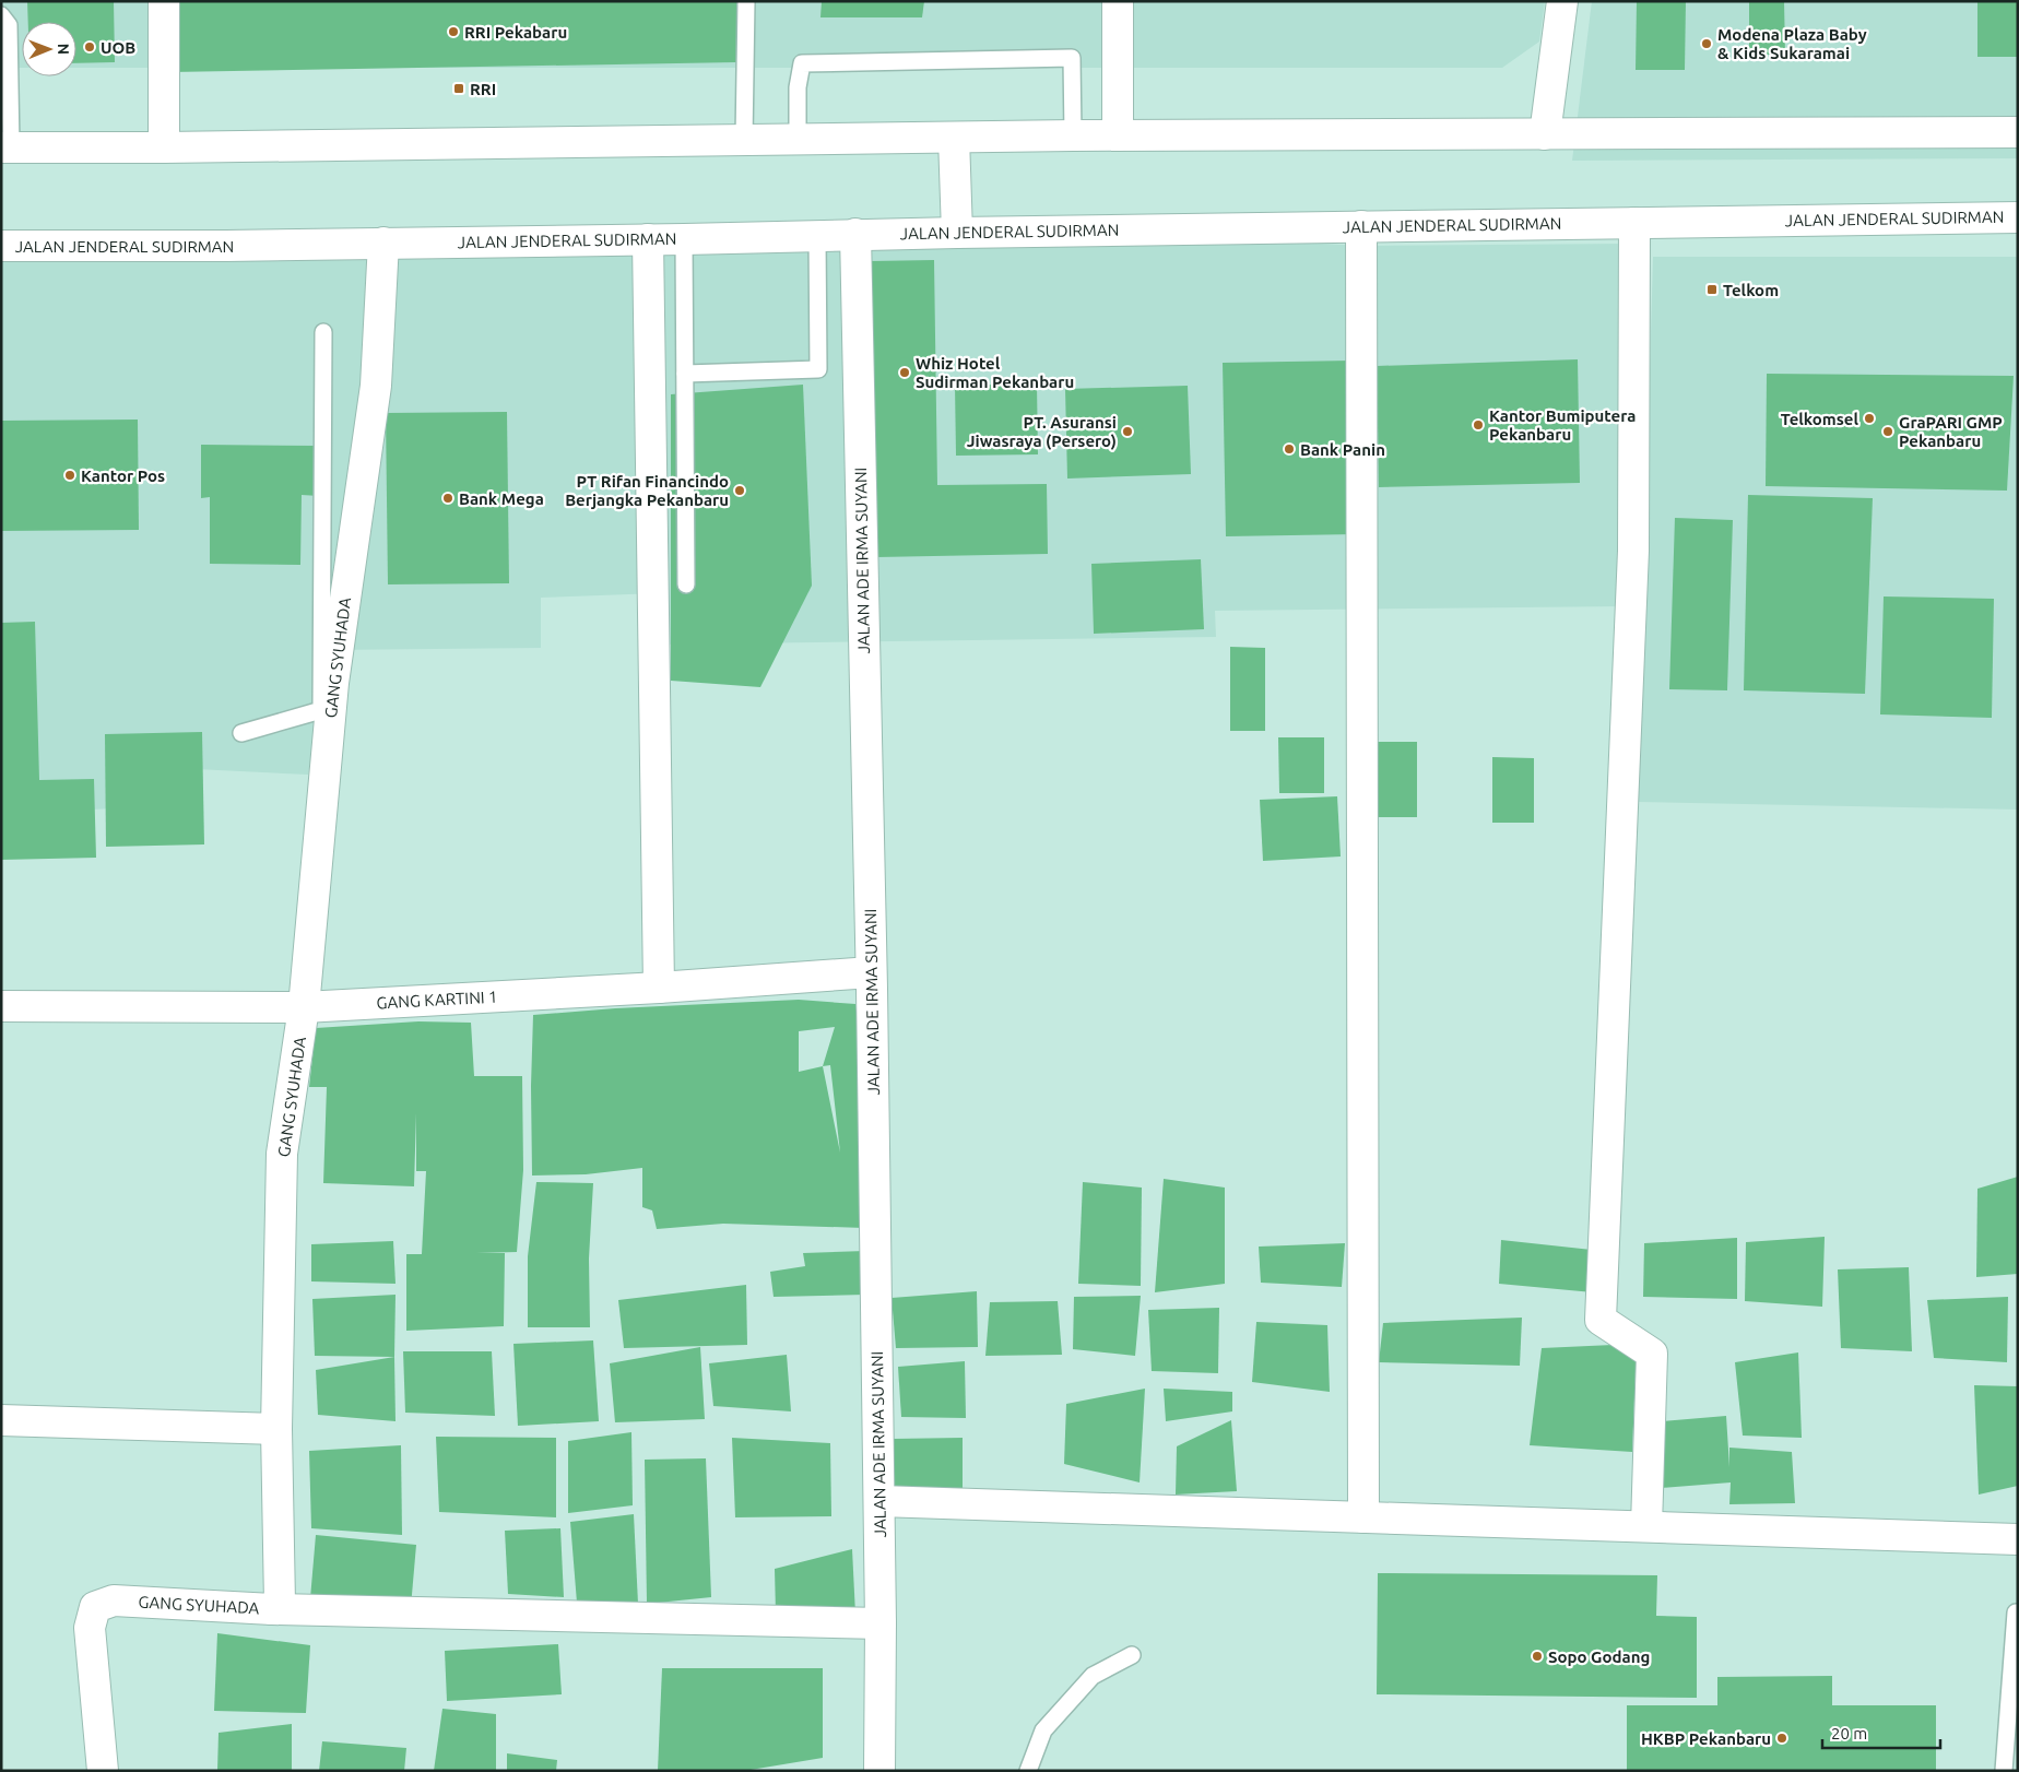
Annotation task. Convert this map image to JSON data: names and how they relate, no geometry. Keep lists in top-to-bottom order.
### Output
{
  "streets": {
    "street": [
      "JALAN JENDERAL SUDIRMAN",
      "JALAN ADE IRMA SUYANI",
      "GANG SYUHADA",
      "GANG KARTINI 1"
    ]
  },
  "crossings": [
    ["JALAN JENDERAL SUDIRMAN", "JALAN ADE IRMA SUYANI"],
    ["JALAN JENDERAL SUDIRMAN", "GANG SYUHADA"],
    ["JALAN ADE IRMA SUYANI", "GANG KARTINI 1"],
    ["GANG SYUHADA", "GANG KARTINI 1"]
  ],
  "places": {
    "other": [
      "RRI Pekabaru",
      "Modena Plaza Baby & Kids Sukaramai",
      "UOB",
      "Whiz Hotel Sudirman Pekanbaru",
      "Telkomsel",
      "Kantor Bumiputera Pekanbaru",
      "PT. Asuransi Jiwasraya (Persero)",
      "GraPARI GMP Pekanbaru",
      "Bank Panin",
      "Kantor Pos",
      "PT Rifan Financindo Berjangka Pekanbaru",
      "Bank Mega",
      "Sopo Godang",
      "HKBP Pekanbaru"
    ],
    "transit": ["RRI", "Telkom"]
  },
  "scale_bar": "20 m",
  "north": "right"
}
